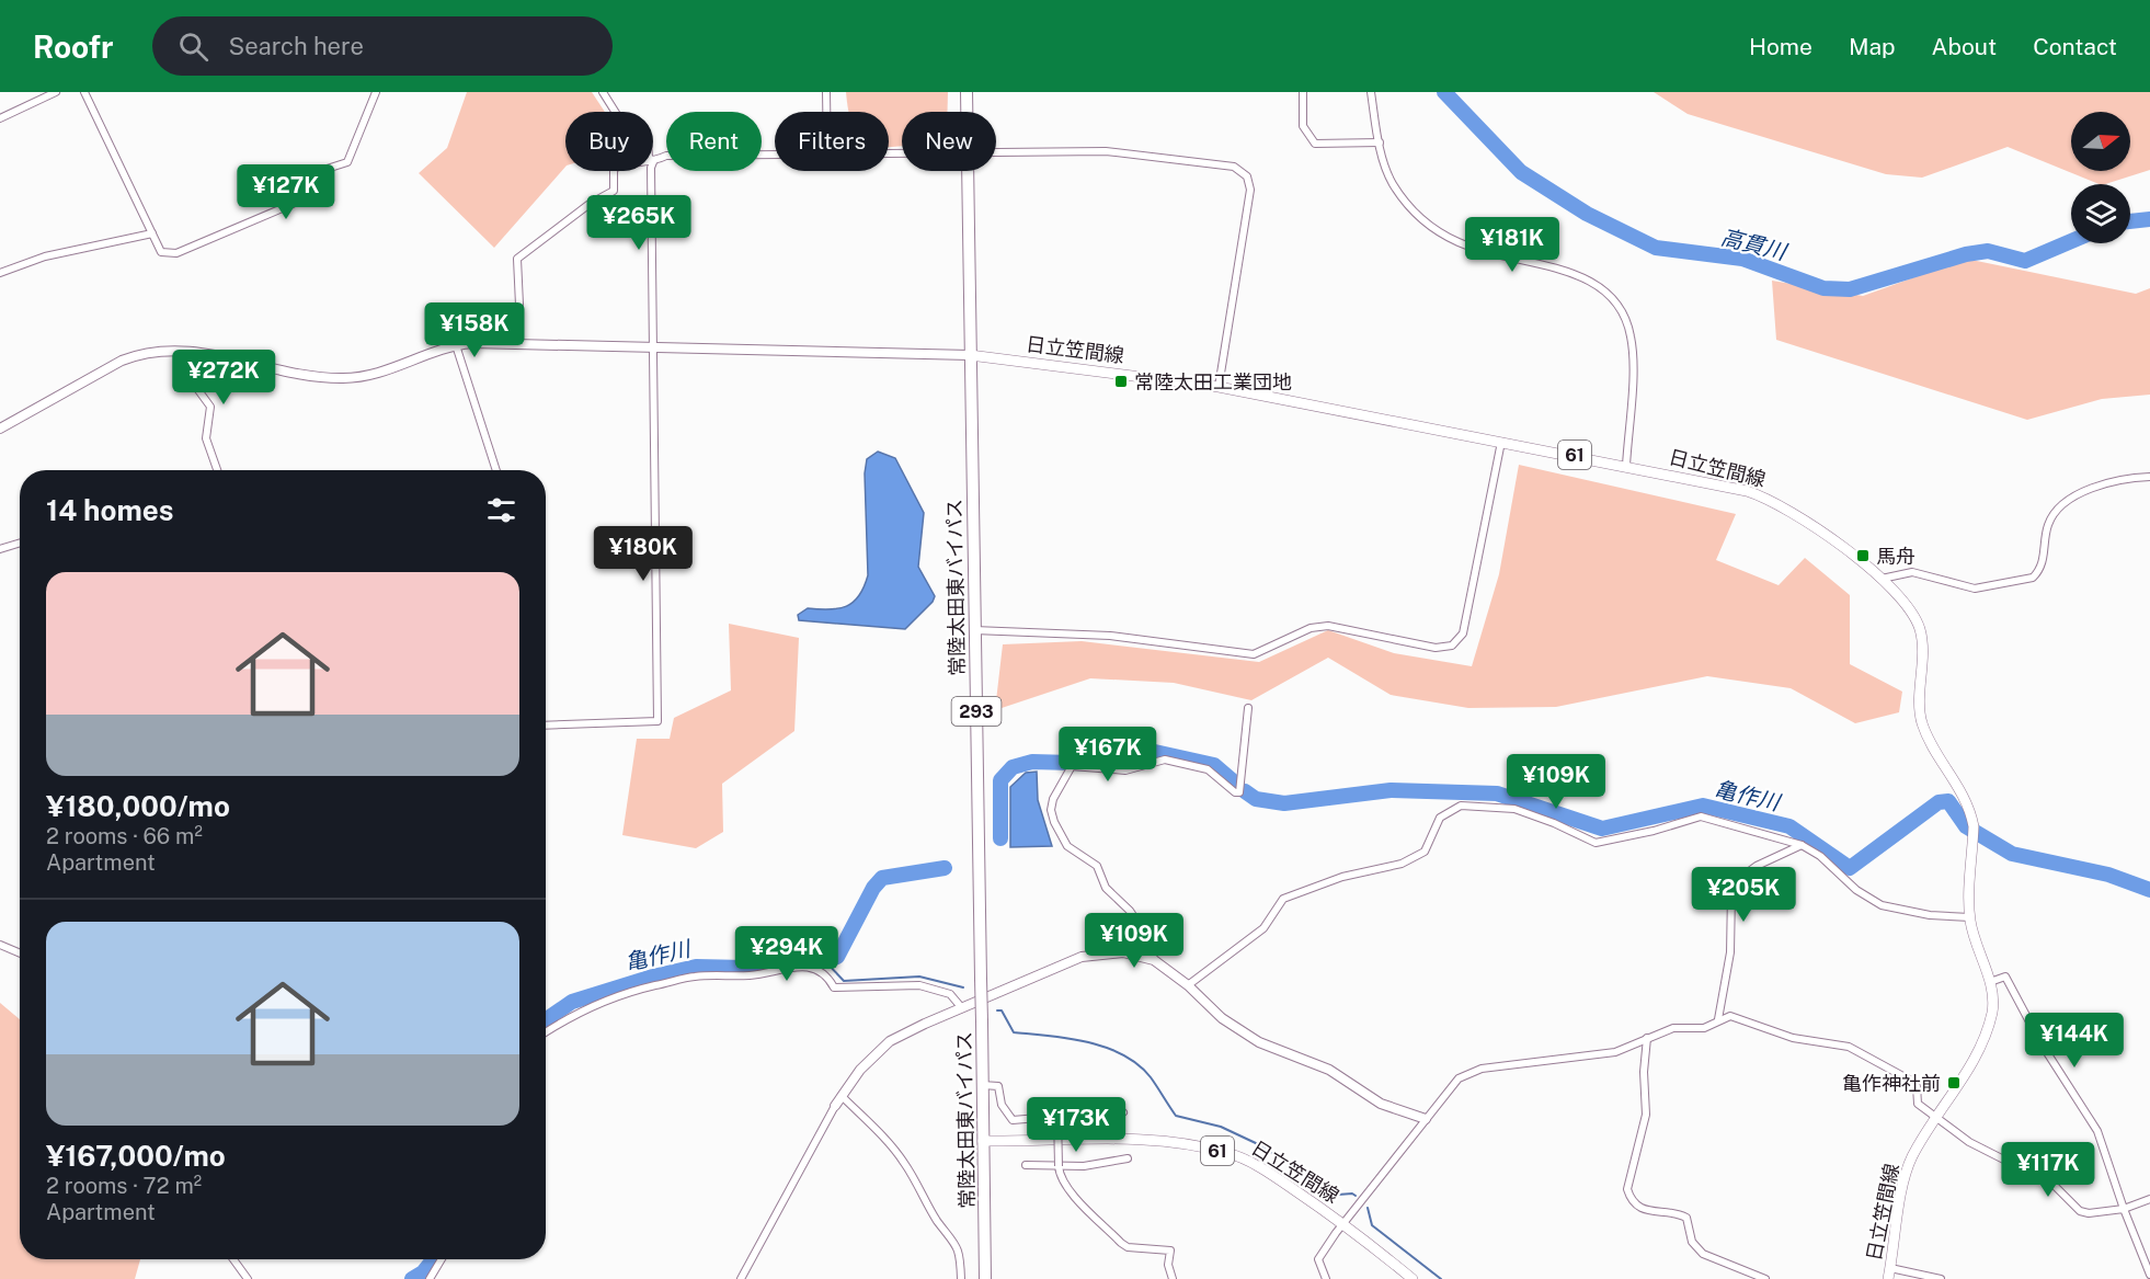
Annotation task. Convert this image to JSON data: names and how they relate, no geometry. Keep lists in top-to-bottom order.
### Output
{
  "streets": {
    "highway": ["常陸太田東バイパス", "293"],
    "main road": ["日立笠間線", "61"]
  },
  "crossings": [
    ["日立笠間線", "常陸太田東バイパス"]
  ],
  "water": ["高貫川", "亀作川"],
  "places": {
    "transit": ["常陸太田工業団地", "馬舟", "亀作神社前"]
  },
  "north": "right",
  "page": {
    "header": "Roofr",
    "search": "Search here",
    "nav": [
      "Home",
      "Map",
      "About",
      "Contact"
    ],
    "chip": [
      "Buy",
      "Rent",
      "Filters",
      "New"
    ],
    "price": [
      "¥127K",
      "¥265K",
      "¥181K",
      "¥158K",
      "¥272K",
      "¥180K",
      "¥167K",
      "¥109K",
      "¥205K",
      "¥109K",
      "¥294K",
      "¥144K",
      "¥173K",
      "¥117K"
    ],
    "heading": "14 homes",
    "list": [
      {
        "name": "¥180,000/mo",
        "note": "2 rooms · 66 m² · Apartment"
      },
      {
        "name": "¥167,000/mo",
        "note": "2 rooms · 72 m² · Apartment"
      }
    ]
  }
}
